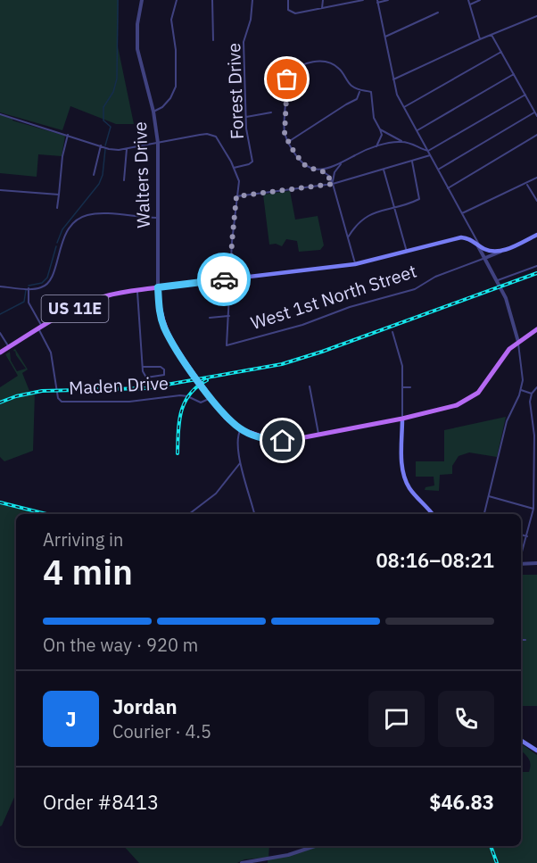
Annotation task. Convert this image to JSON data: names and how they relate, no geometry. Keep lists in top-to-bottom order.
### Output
{
  "streets": {
    "main road": ["West 1st North Street", "US 11E"],
    "street": ["Forest Drive", "Walters Drive", "Maden Drive"]
  },
  "crossings": [
    ["Walters Drive", "US 11E"],
    ["US 11E", "Maden Drive"]
  ],
  "page": {
    "heading": ["4 min", "Arriving in", "08:16–08:21"],
    "panel": [
      "Jordan",
      "Courier · 4.5",
      "Order #8413",
      "$46.83"
    ],
    "bar": "On the way · 920 m",
    "round": "J"
  }
}
